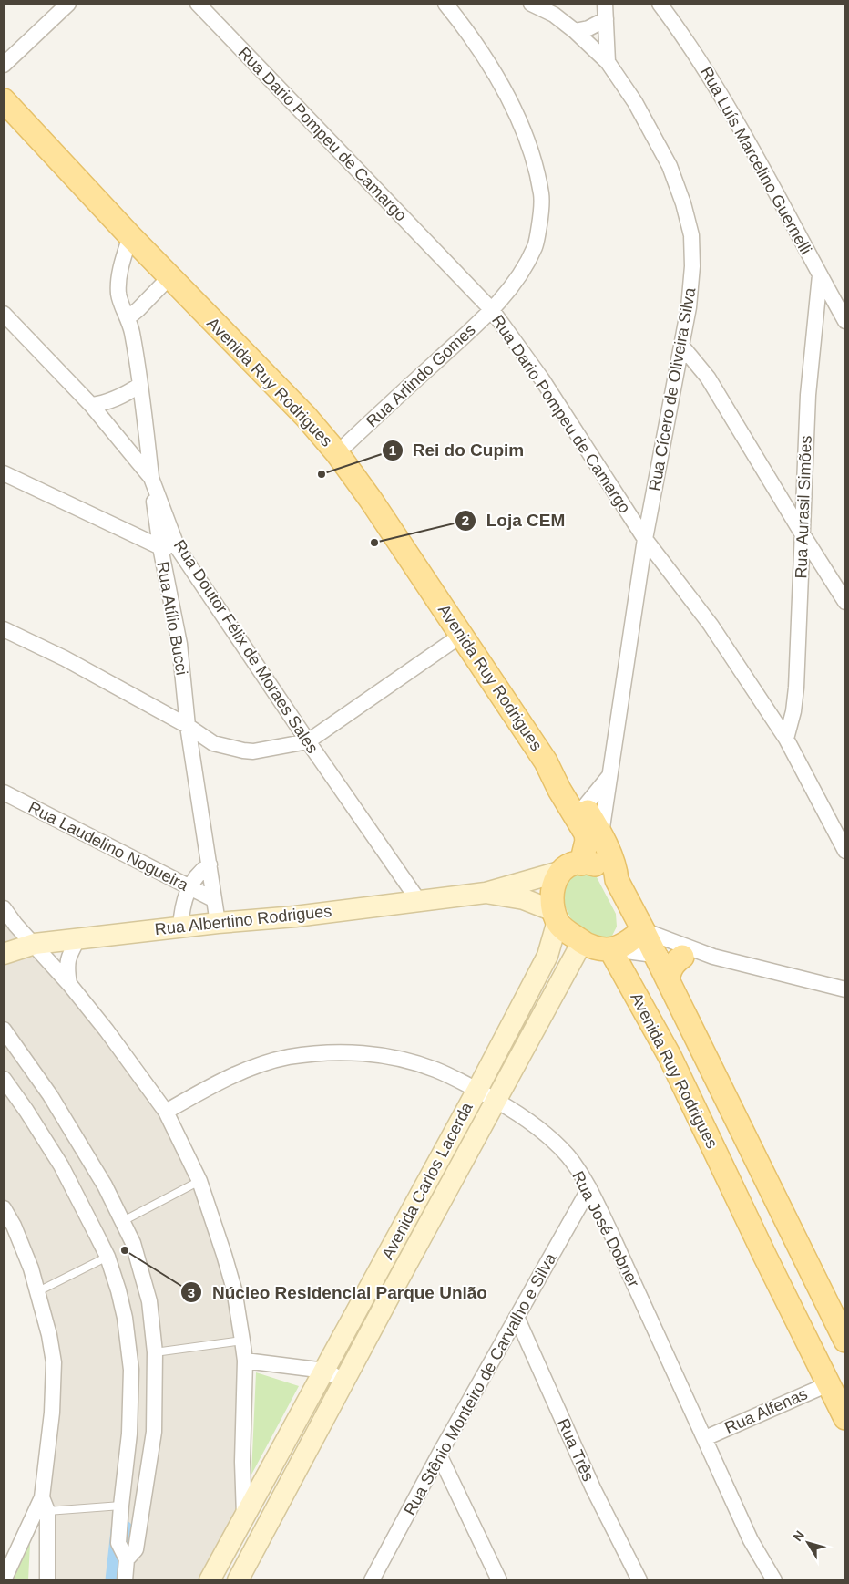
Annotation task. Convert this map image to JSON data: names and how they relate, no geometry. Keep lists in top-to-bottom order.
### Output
{
  "streets": {
    "main road": ["Avenida Ruy Rodrigues", "Rua Albertino Rodrigues", "Avenida Carlos Lacerda"],
    "street": [
      "Rua Dario Pompeu de Camargo",
      "Rua Luís Marcelino Guernelli",
      "Rua Arlindo Gomes",
      "Rua Cícero de Oliveira Silva",
      "Rua Aurasil Simões",
      "Rua Atílio Bucci",
      "Rua Doutor Félix de Moraes Sales",
      "Rua Laudelino Nogueira",
      "Rua José Dobner",
      "Rua Stênio Monteiro de Carvalho e Silva",
      "Rua Alfenas",
      "Rua Três"
    ]
  },
  "crossings": [
    ["Rua Dario Pompeu de Camargo", "Rua Arlindo Gomes"],
    ["Rua Dario Pompeu de Camargo", "Rua Cícero de Oliveira Silva"],
    ["Rua Dario Pompeu de Camargo", "Rua Aurasil Simões"],
    ["Rua Luís Marcelino Guernelli", "Rua Aurasil Simões"],
    ["Rua Arlindo Gomes", "Avenida Ruy Rodrigues"],
    ["Avenida Ruy Rodrigues", "Rua Cícero de Oliveira Silva"],
    ["Avenida Ruy Rodrigues", "Rua Atílio Bucci"],
    ["Avenida Ruy Rodrigues", "Rua Albertino Rodrigues"],
    ["Avenida Ruy Rodrigues", "Avenida Carlos Lacerda"],
    ["Avenida Ruy Rodrigues", "Rua Alfenas"],
    ["Rua Atílio Bucci", "Rua Doutor Félix de Moraes Sales"],
    ["Rua Atílio Bucci", "Rua Laudelino Nogueira"],
    ["Rua Atílio Bucci", "Rua Albertino Rodrigues"],
    ["Rua Doutor Félix de Moraes Sales", "Rua Albertino Rodrigues"],
    ["Rua Albertino Rodrigues", "Avenida Carlos Lacerda"],
    ["Avenida Carlos Lacerda", "Rua José Dobner"],
    ["Rua José Dobner", "Rua Stênio Monteiro de Carvalho e Silva"],
    ["Rua José Dobner", "Rua Alfenas"],
    ["Rua Stênio Monteiro de Carvalho e Silva", "Rua Três"]
  ],
  "places": ["Rei do Cupim", "Loja CEM", "Núcleo Residencial Parque União"],
  "north": "top left"
}
